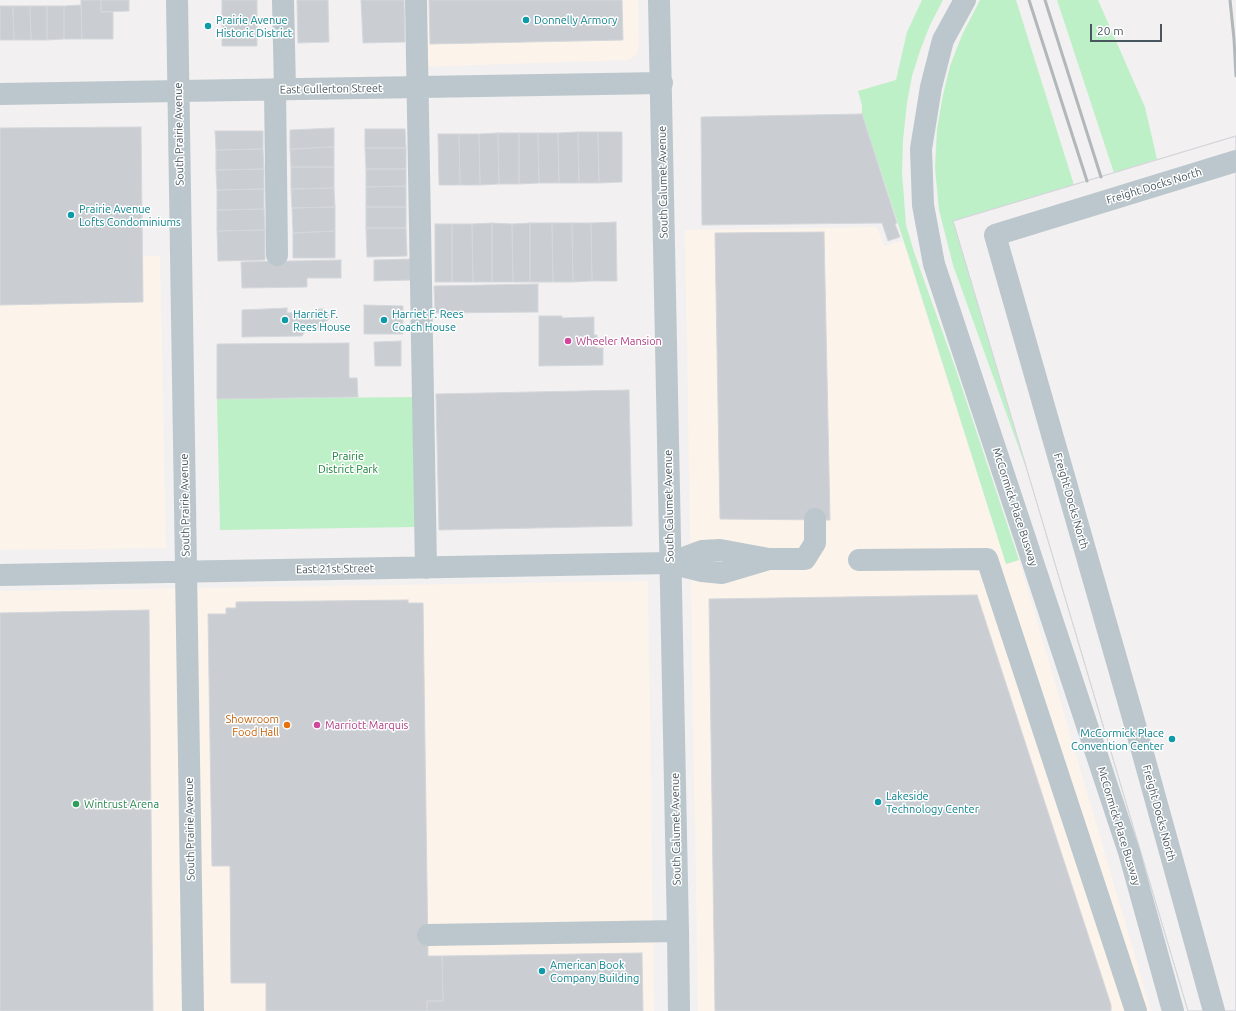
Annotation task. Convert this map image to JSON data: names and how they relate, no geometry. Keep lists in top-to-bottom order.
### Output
{
  "streets": {
    "street": [
      "East Cullerton Street",
      "South Prairie Avenue",
      "South Calumet Avenue",
      "Freight Docks North",
      "McCormick Place Busway",
      "East 21st Street"
    ]
  },
  "crossings": [
    ["East Cullerton Street", "South Prairie Avenue"],
    ["East Cullerton Street", "South Calumet Avenue"],
    ["South Prairie Avenue", "East 21st Street"],
    ["South Calumet Avenue", "East 21st Street"]
  ],
  "parks": ["Prairie District Park"],
  "places": [
    "Donnelly Armory",
    "Prairie Avenue Historic District",
    "Prairie Avenue Lofts Condominiums",
    "Harriet F. Rees House",
    "Harriet F. Rees Coach House",
    "Wheeler Mansion",
    "Showroom Food Hall",
    "Marriott Marquis",
    "McCormick Place Convention Center",
    "Lakeside Technology Center",
    "Wintrust Arena",
    "American Book Company Building"
  ],
  "scale_bar": "20 m"
}
